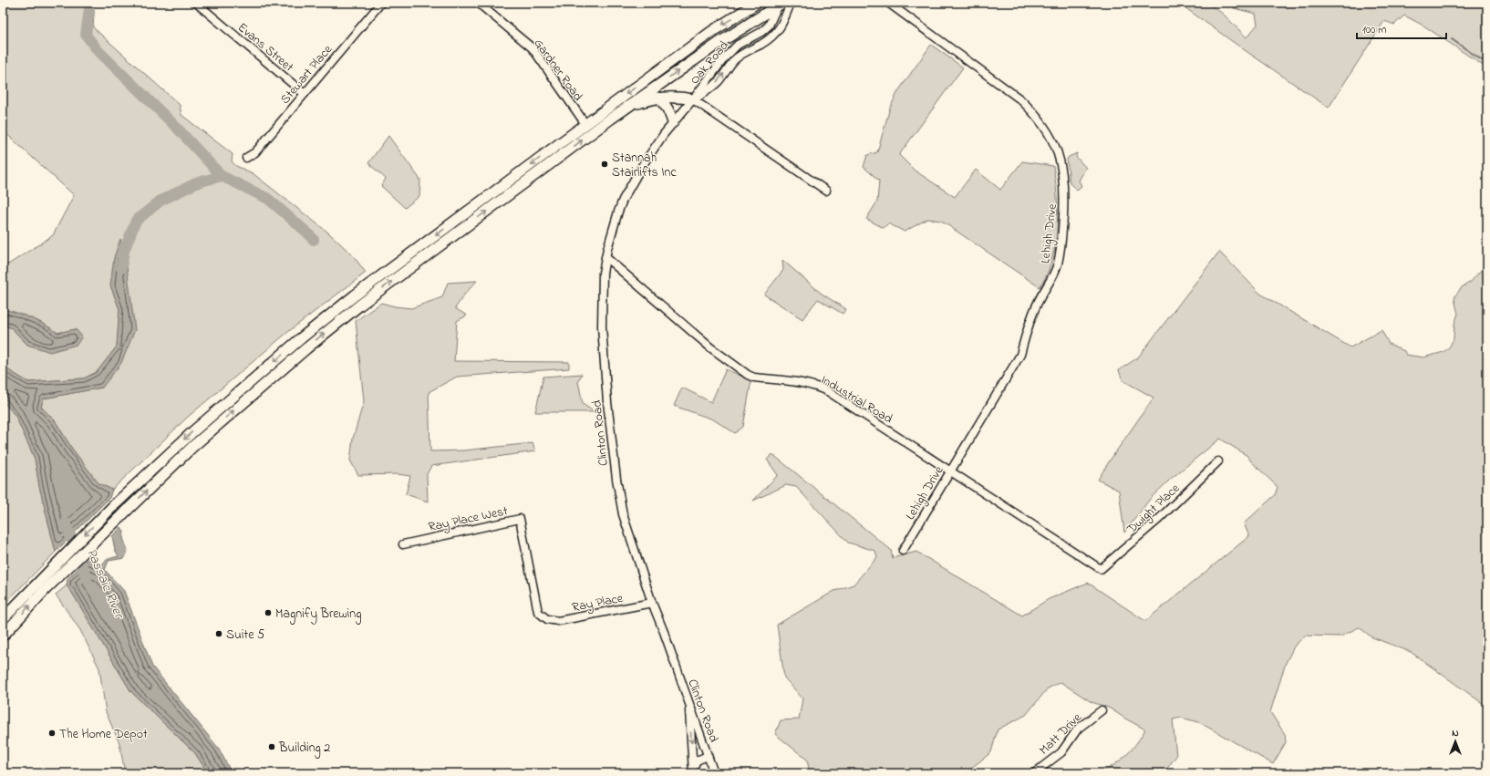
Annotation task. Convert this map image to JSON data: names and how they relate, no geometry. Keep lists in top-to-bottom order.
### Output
{
  "streets": {
    "street": [
      "Evans Street",
      "Oak Road",
      "Gardner Road",
      "Stewart Place",
      "Lehigh Drive",
      "Industrial Road",
      "Clinton Road",
      "Dwight Place",
      "Ray Place West",
      "Ray Place",
      "Matt Drive"
    ]
  },
  "crossings": [
    ["Evans Street", "Stewart Place"],
    ["Oak Road", "Clinton Road"],
    ["Lehigh Drive", "Industrial Road"],
    ["Industrial Road", "Clinton Road"],
    ["Industrial Road", "Dwight Place"],
    ["Clinton Road", "Ray Place"],
    ["Ray Place West", "Ray Place"]
  ],
  "water": ["Passaic River"],
  "places": [
    "Stannah Stairlifts Inc",
    "Magnify Brewing",
    "Suite 5",
    "The Home Depot",
    "Building 2"
  ],
  "scale_bar": "100 m",
  "north": "top"
}
